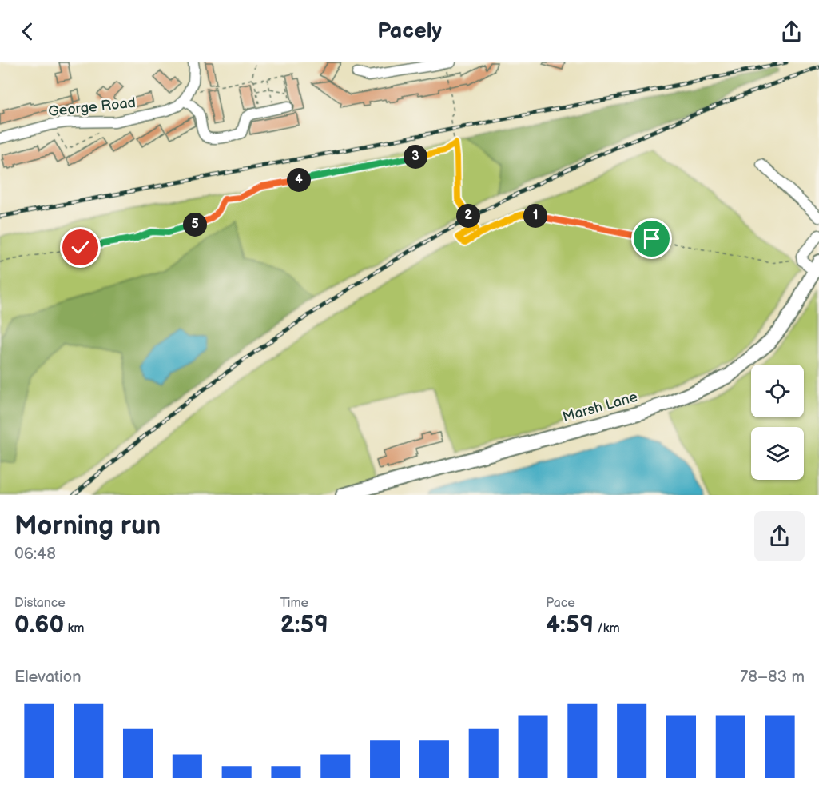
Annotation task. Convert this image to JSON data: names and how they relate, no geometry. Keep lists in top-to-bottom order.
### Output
{
  "streets": {
    "main road": ["Marsh Lane"],
    "street": ["George Road"]
  },
  "page": {
    "header": "Pacely",
    "pins": [
      "3",
      "4",
      "1",
      "2",
      "5"
    ],
    "heading": ["Morning run", "06:48"],
    "stats": [
      ["Distance", "0.60 km"],
      ["Time", "2:59"],
      ["Pace", "4:59 /km"]
    ],
    "chart": ["Elevation", "78–83 m"]
  }
}
